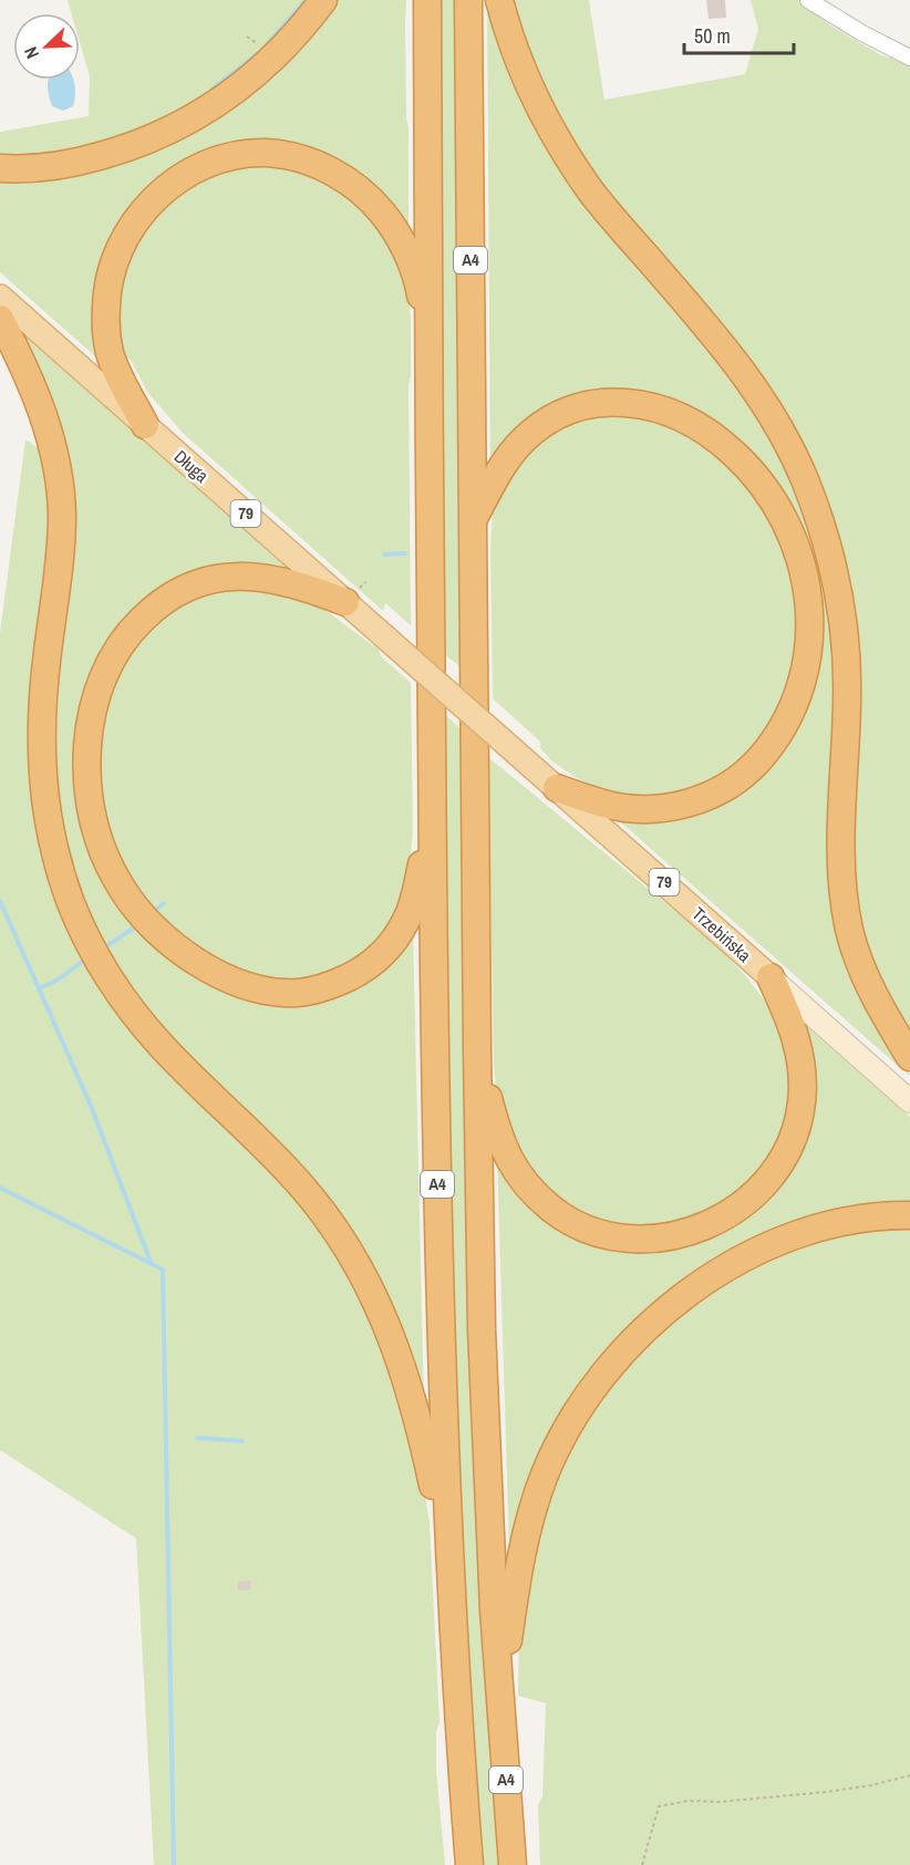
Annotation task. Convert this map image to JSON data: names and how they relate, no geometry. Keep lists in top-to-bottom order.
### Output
{
  "streets": {
    "highway": ["A4"],
    "main road": ["Długa", "79", "Trzebińska"]
  },
  "crossings": [
    ["Długa", "Trzebińska"]
  ],
  "scale_bar": "50 m",
  "north": "bottom left"
}
